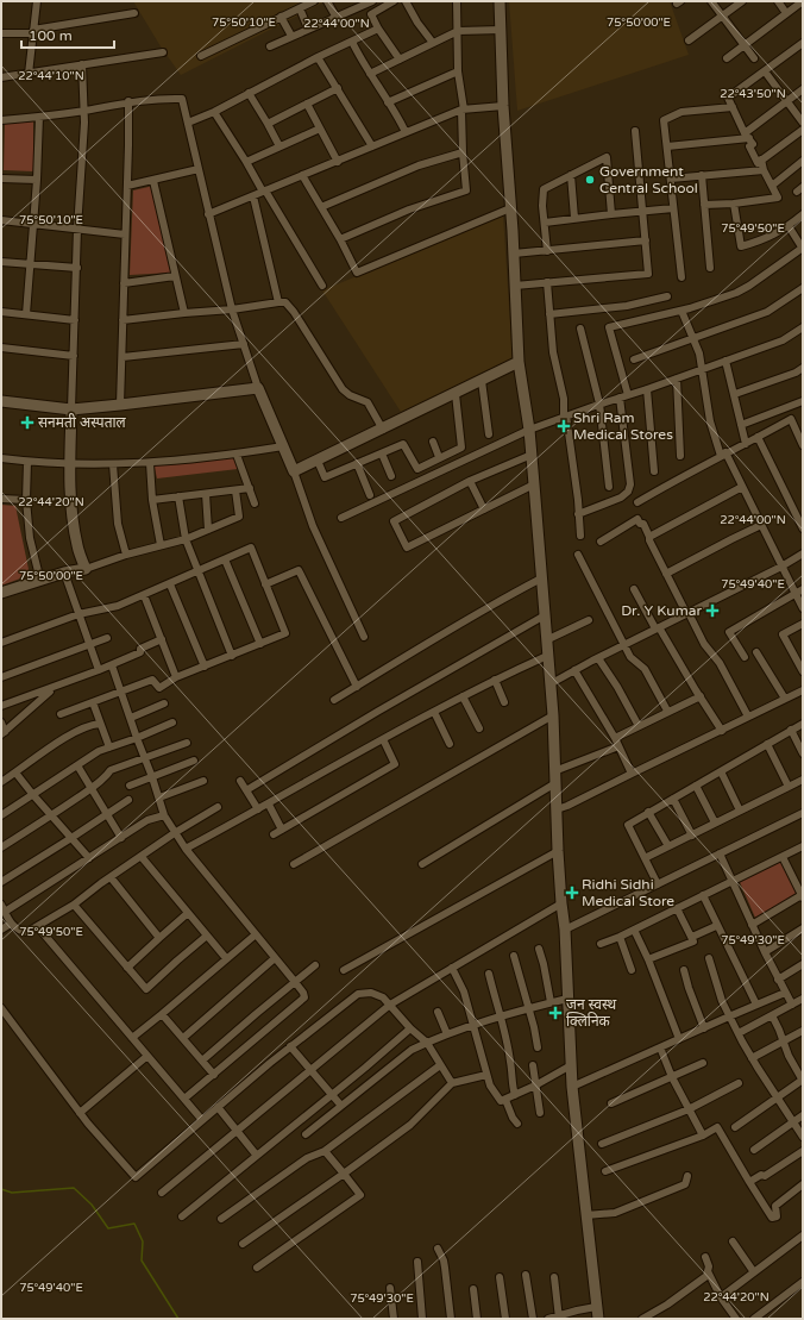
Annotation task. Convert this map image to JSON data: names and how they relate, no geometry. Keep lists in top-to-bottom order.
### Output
{
  "places": {
    "other": ["Government Central School"],
    "health": [
      "सनमती अस्पताल",
      "Shri Ram Medical Stores",
      "Dr. Y Kumar",
      "Ridhi Sidhi Medical Store",
      "जन स्वस्थ क्लिनिक"
    ]
  },
  "scale_bar": "100 m",
  "coordinates": [
    "75°50'10\"E",
    "75°50'00\"E",
    "22°44'00\"N",
    "22°44'10\"N",
    "22°43'50\"N",
    "75°49'50\"E",
    "22°44'20\"N",
    "75°49'40\"E",
    "75°49'30\"E"
  ]
}
